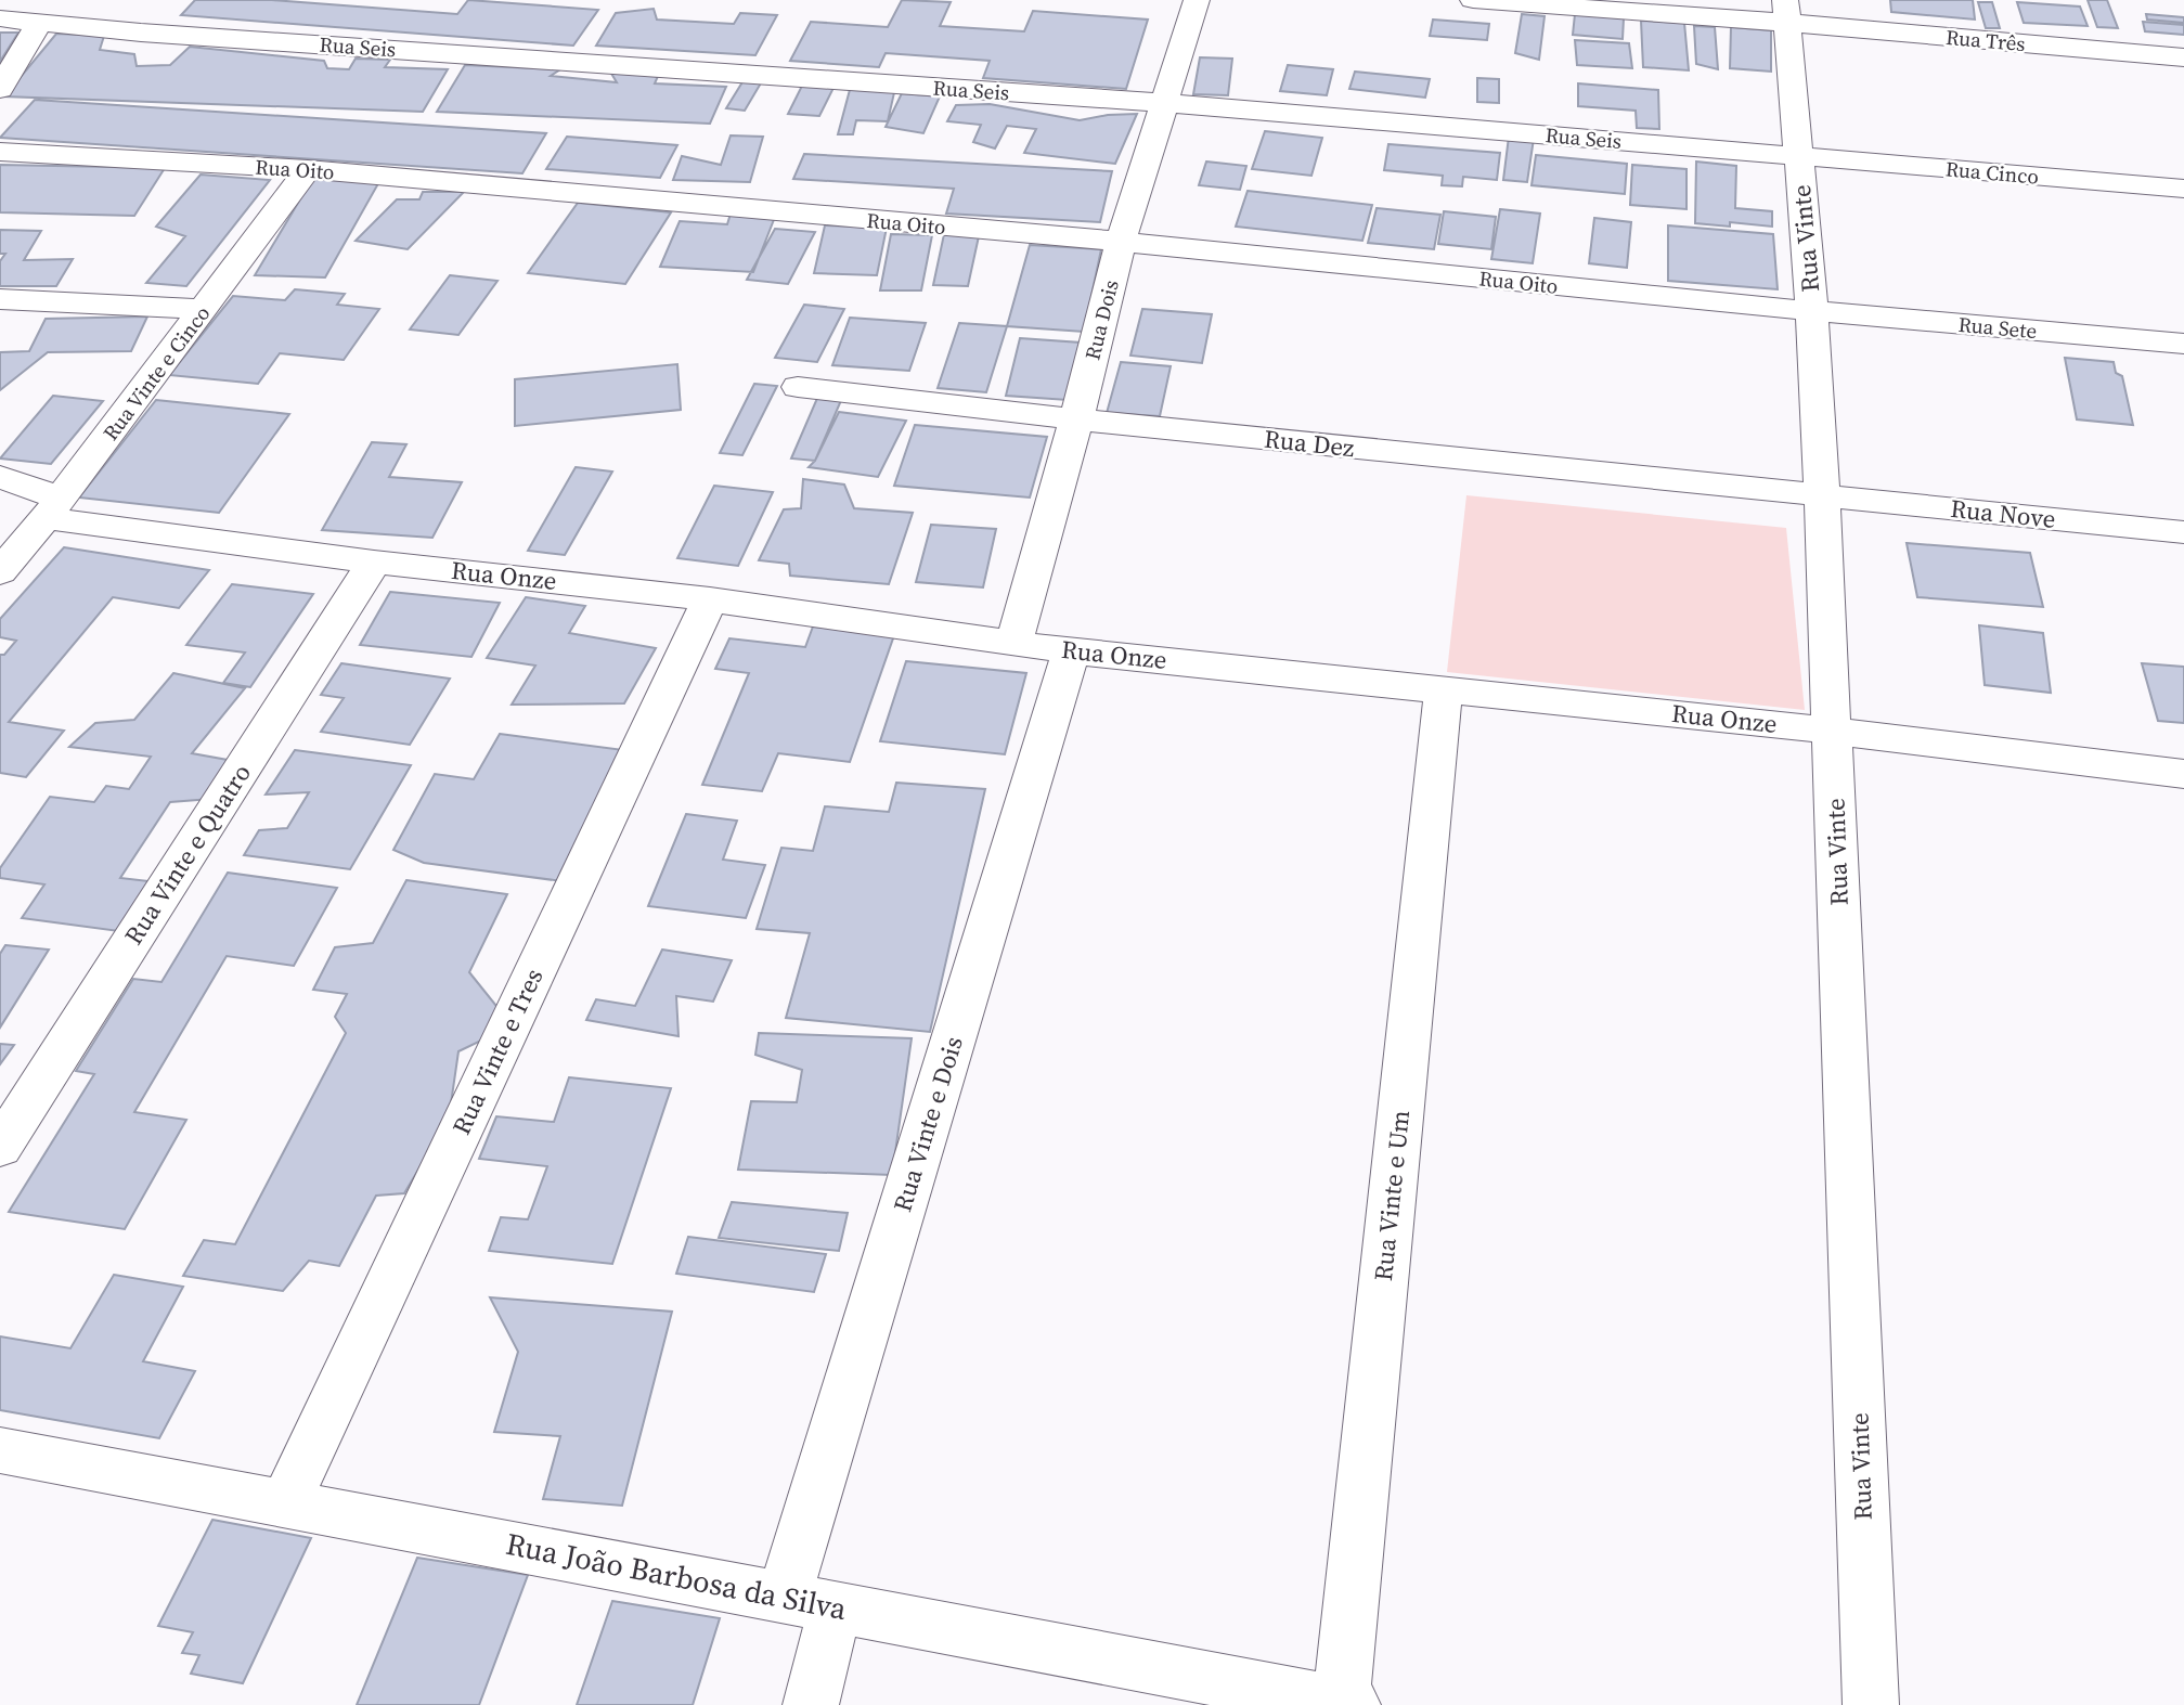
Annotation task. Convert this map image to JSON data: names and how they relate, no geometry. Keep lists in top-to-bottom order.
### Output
{
  "streets": {
    "street": [
      "Rua Três",
      "Rua Seis",
      "Rua Oito",
      "Rua Cinco",
      "Rua Vinte",
      "Rua Dois",
      "Rua Sete",
      "Rua Vinte e Cinco",
      "Rua Dez",
      "Rua Nove",
      "Rua Onze",
      "Rua Vinte e Quatro",
      "Rua Vinte e Tres",
      "Rua Vinte e Dois",
      "Rua Vinte e Um",
      "Rua João Barbosa da Silva"
    ]
  },
  "crossings": [
    ["Rua Três", "Rua Vinte"],
    ["Rua Seis", "Rua Cinco"],
    ["Rua Seis", "Rua Vinte"],
    ["Rua Seis", "Rua Dois"],
    ["Rua Oito", "Rua Vinte"],
    ["Rua Oito", "Rua Dois"],
    ["Rua Oito", "Rua Sete"],
    ["Rua Oito", "Rua Vinte e Cinco"],
    ["Rua Cinco", "Rua Vinte"],
    ["Rua Vinte", "Rua Sete"],
    ["Rua Vinte", "Rua Dez"],
    ["Rua Vinte", "Rua Nove"],
    ["Rua Vinte", "Rua Onze"],
    ["Rua Dois", "Rua Dez"],
    ["Rua Dois", "Rua Onze"],
    ["Rua Vinte e Cinco", "Rua Onze"],
    ["Rua Dez", "Rua Nove"],
    ["Rua Onze", "Rua Vinte e Quatro"],
    ["Rua Onze", "Rua Vinte e Tres"],
    ["Rua Onze", "Rua Vinte e Dois"],
    ["Rua Onze", "Rua Vinte e Um"],
    ["Rua Vinte e Tres", "Rua João Barbosa da Silva"],
    ["Rua Vinte e Dois", "Rua João Barbosa da Silva"],
    ["Rua Vinte e Um", "Rua João Barbosa da Silva"]
  ]
}
